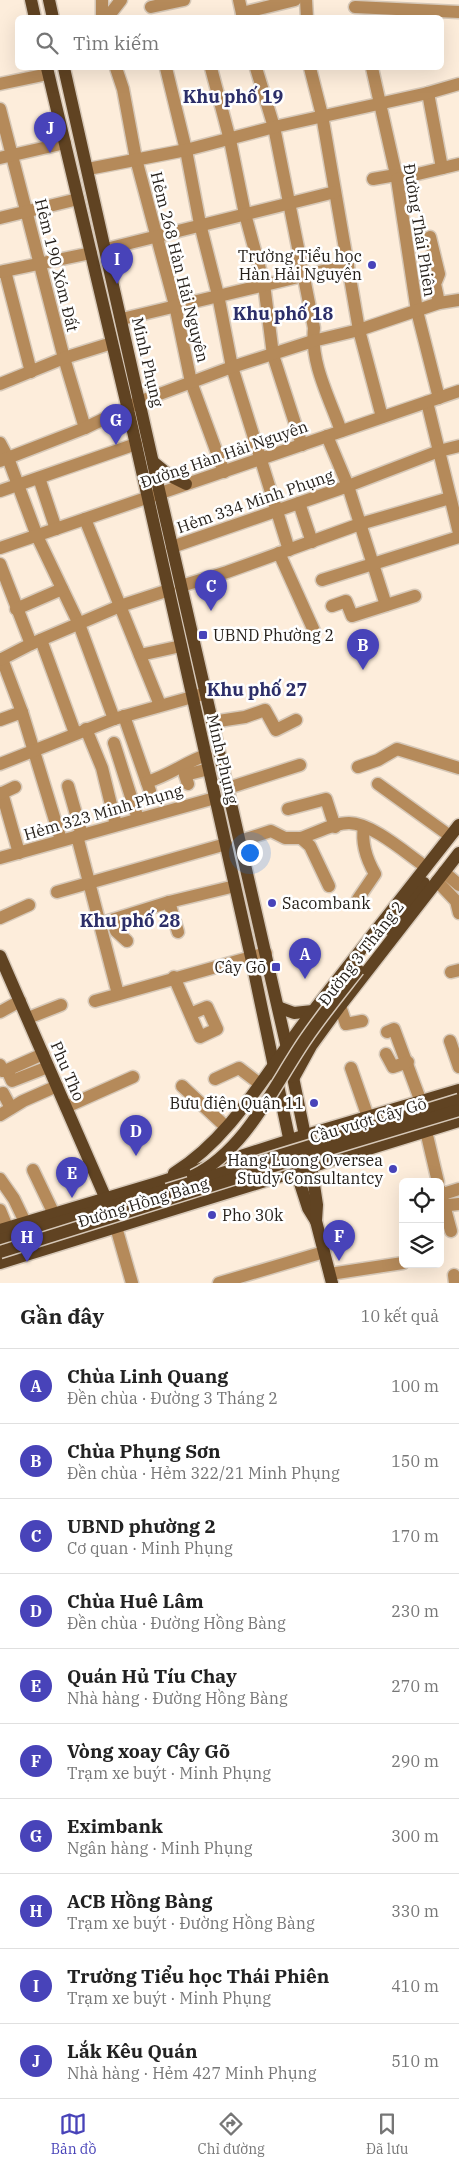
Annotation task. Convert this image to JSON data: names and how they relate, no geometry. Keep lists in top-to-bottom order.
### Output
{
  "streets": {
    "main road": [
      "Minh Phụng",
      "Đường 3 Tháng 2",
      "Phu Tho",
      "Cầu vượt Cây Gõ",
      "Đường Hồng Bàng"
    ],
    "street": [
      "Đường Thái Phiên",
      "Hẻm 190 Xóm Đất",
      "Hẻm 268 Hàn Hải Nguyên",
      "Đường Hàn Hải Nguyên",
      "Hẻm 334 Minh Phụng",
      "Hẻm 323 Minh Phụng"
    ]
  },
  "crossings": [
    ["Đường Thái Phiên", "Đường Hàn Hải Nguyên"],
    ["Đường Thái Phiên", "Hẻm 334 Minh Phụng"],
    ["Hẻm 268 Hàn Hải Nguyên", "Đường Hàn Hải Nguyên"],
    ["Minh Phụng", "Đường Hàn Hải Nguyên"],
    ["Minh Phụng", "Hẻm 334 Minh Phụng"],
    ["Minh Phụng", "Hẻm 323 Minh Phụng"],
    ["Minh Phụng", "Đường 3 Tháng 2"],
    ["Minh Phụng", "Đường Hồng Bàng"],
    ["Đường 3 Tháng 2", "Cầu vượt Cây Gõ"],
    ["Phu Tho", "Đường Hồng Bàng"],
    ["Cầu vượt Cây Gõ", "Đường Hồng Bàng"]
  ],
  "districts": [
    "Khu phố 19",
    "Khu phố 18",
    "Khu phố 27",
    "Khu phố 28"
  ],
  "places": {
    "other": [
      "Trường Tiểu học Hàn Hải Nguyên",
      "Sacombank",
      "Bưu điện Quận 11",
      "Hang Luong Oversea Study Consultantcy",
      "Pho 30k"
    ],
    "transit": ["UBND Phường 2", "Cây Gõ"]
  },
  "page": {
    "search": "Tìm kiếm",
    "pins": [
      "J",
      "I",
      "G",
      "C",
      "B",
      "A",
      "D",
      "E",
      "F",
      "H"
    ],
    "heading": ["Gần đây", "10 kết quả"],
    "list": [
      {
        "mark": "A",
        "name": "Chùa Linh Quang",
        "note": "Đền chùa · Đường 3 Tháng 2",
        "value": "100 m"
      },
      {
        "mark": "B",
        "name": "Chùa Phụng Sơn",
        "note": "Đền chùa · Hẻm 322/21 Minh Phụng",
        "value": "150 m"
      },
      {
        "mark": "C",
        "name": "UBND phường 2",
        "note": "Cơ quan · Minh Phụng",
        "value": "170 m"
      },
      {
        "mark": "D",
        "name": "Chùa Huê Lâm",
        "note": "Đền chùa · Đường Hồng Bàng",
        "value": "230 m"
      },
      {
        "mark": "E",
        "name": "Quán Hủ Tíu Chay",
        "note": "Nhà hàng · Đường Hồng Bàng",
        "value": "270 m"
      },
      {
        "mark": "F",
        "name": "Vòng xoay Cây Gõ",
        "note": "Trạm xe buýt · Minh Phụng",
        "value": "290 m"
      },
      {
        "mark": "G",
        "name": "Eximbank",
        "note": "Ngân hàng · Minh Phụng",
        "value": "300 m"
      },
      {
        "mark": "H",
        "name": "ACB Hồng Bàng",
        "note": "Trạm xe buýt · Đường Hồng Bàng",
        "value": "330 m"
      },
      {
        "mark": "I",
        "name": "Trường Tiểu học Thái Phiên",
        "note": "Trạm xe buýt · Minh Phụng",
        "value": "410 m"
      },
      {
        "mark": "J",
        "name": "Lắk Kêu Quán",
        "note": "Nhà hàng · Hẻm 427 Minh Phụng",
        "value": "510 m"
      }
    ],
    "nav": ["Bản đồ", "Chỉ đường", "Đã lưu"]
  }
}
